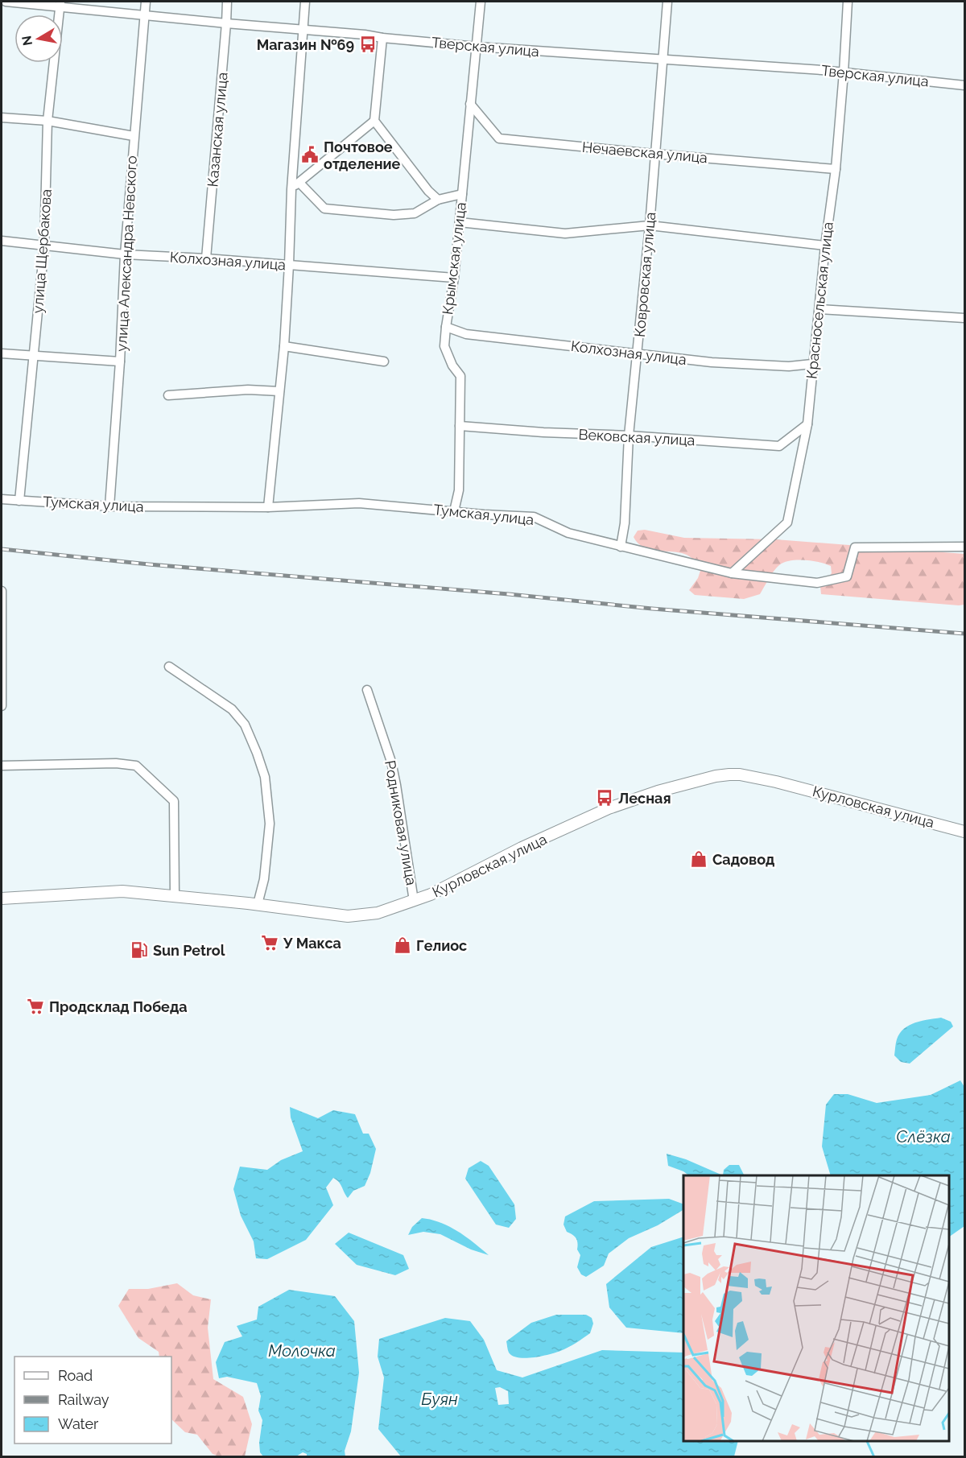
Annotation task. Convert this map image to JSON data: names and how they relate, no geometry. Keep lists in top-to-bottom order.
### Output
{
  "streets": {
    "main road": ["Курловская улица"],
    "street": [
      "Тверская улица",
      "Казанская улица",
      "Нечаевская улица",
      "улица Щербакова",
      "улица Александра Невского",
      "Крымская улица",
      "Колхозная улица",
      "Ковровская улица",
      "Красносельская улица",
      "Вековская улица",
      "Тумская улица",
      "Родниковая улица"
    ]
  },
  "crossings": [
    ["Тверская улица", "Казанская улица"],
    ["Тверская улица", "улица Щербакова"],
    ["Тверская улица", "улица Александра Невского"],
    ["Тверская улица", "Крымская улица"],
    ["Тверская улица", "Ковровская улица"],
    ["Тверская улица", "Красносельская улица"],
    ["Казанская улица", "Колхозная улица"],
    ["Нечаевская улица", "Крымская улица"],
    ["Нечаевская улица", "Ковровская улица"],
    ["Нечаевская улица", "Красносельская улица"],
    ["улица Щербакова", "Колхозная улица"],
    ["улица Щербакова", "Тумская улица"],
    ["улица Александра Невского", "Колхозная улица"],
    ["улица Александра Невского", "Тумская улица"],
    ["Крымская улица", "Колхозная улица"],
    ["Крымская улица", "Вековская улица"],
    ["Крымская улица", "Тумская улица"],
    ["Колхозная улица", "Ковровская улица"],
    ["Колхозная улица", "Красносельская улица"],
    ["Ковровская улица", "Вековская улица"],
    ["Ковровская улица", "Тумская улица"],
    ["Красносельская улица", "Вековская улица"],
    ["Красносельская улица", "Тумская улица"],
    ["Курловская улица", "Родниковая улица"]
  ],
  "water": ["Слёзка", "Молочка", "Буян"],
  "places": {
    "bus stop": ["Магазин №69", "Лесная"],
    "public building": ["Почтовое отделение"],
    "shop": ["Садовод", "Гелиос"],
    "supermarket": ["У Макса", "Продсклад Победа"],
    "fuel station": ["Sun Petrol"]
  },
  "legend": ["Road", "Railway", "Water"],
  "north": "left"
}
